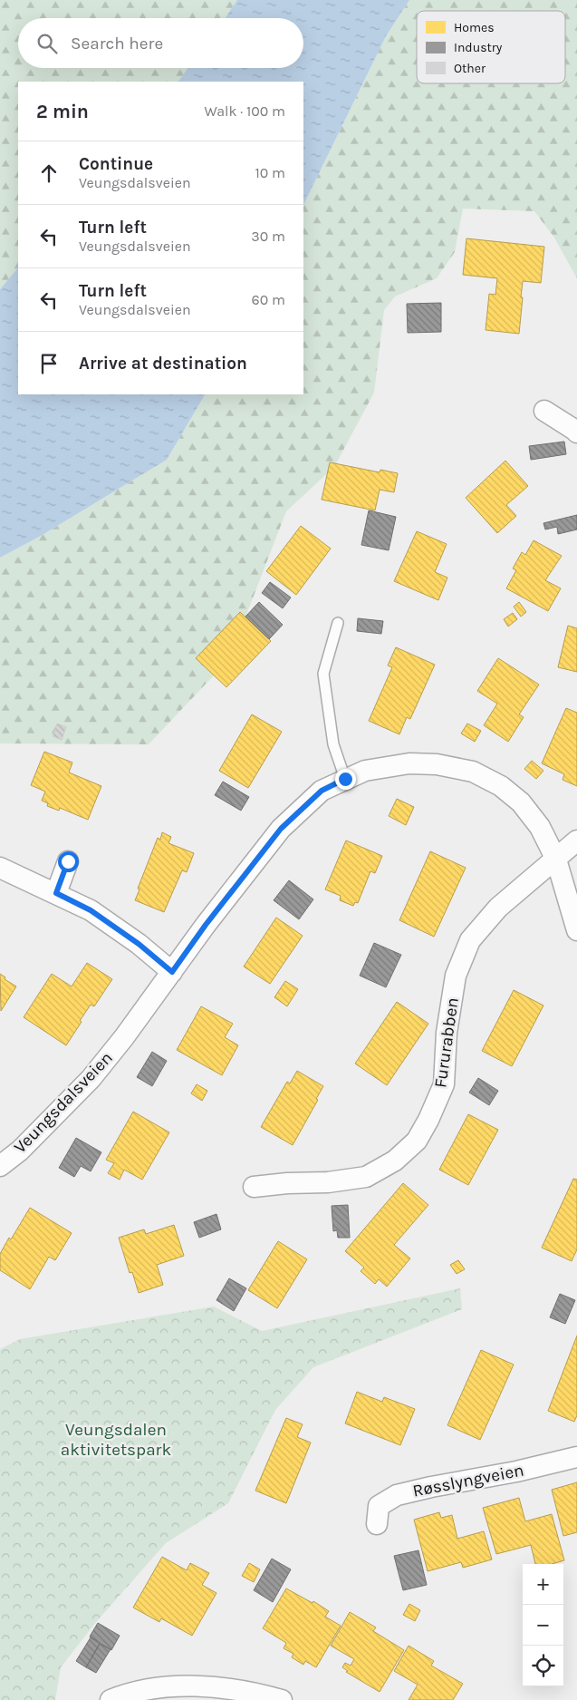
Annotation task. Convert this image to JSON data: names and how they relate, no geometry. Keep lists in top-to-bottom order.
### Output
{
  "streets": {
    "street": ["Fururabben", "Veungsdalsveien", "Røsslyngveien"]
  },
  "crossings": [
    ["Fururabben", "Veungsdalsveien"]
  ],
  "parks": ["Veungsdalen aktivitetspark"],
  "legend": ["Homes", "Industry", "Other"],
  "page": {
    "search": "Search here",
    "heading": ["2 min", "Walk · 100 m"],
    "list": [
      ["Continue", "Veungsdalsveien", "10 m"],
      ["Turn left", "Veungsdalsveien", "30 m"],
      ["Turn left", "Veungsdalsveien", "60 m"],
      "Arrive at destination"
    ],
    "map_buttons": ["+", "−"]
  }
}
